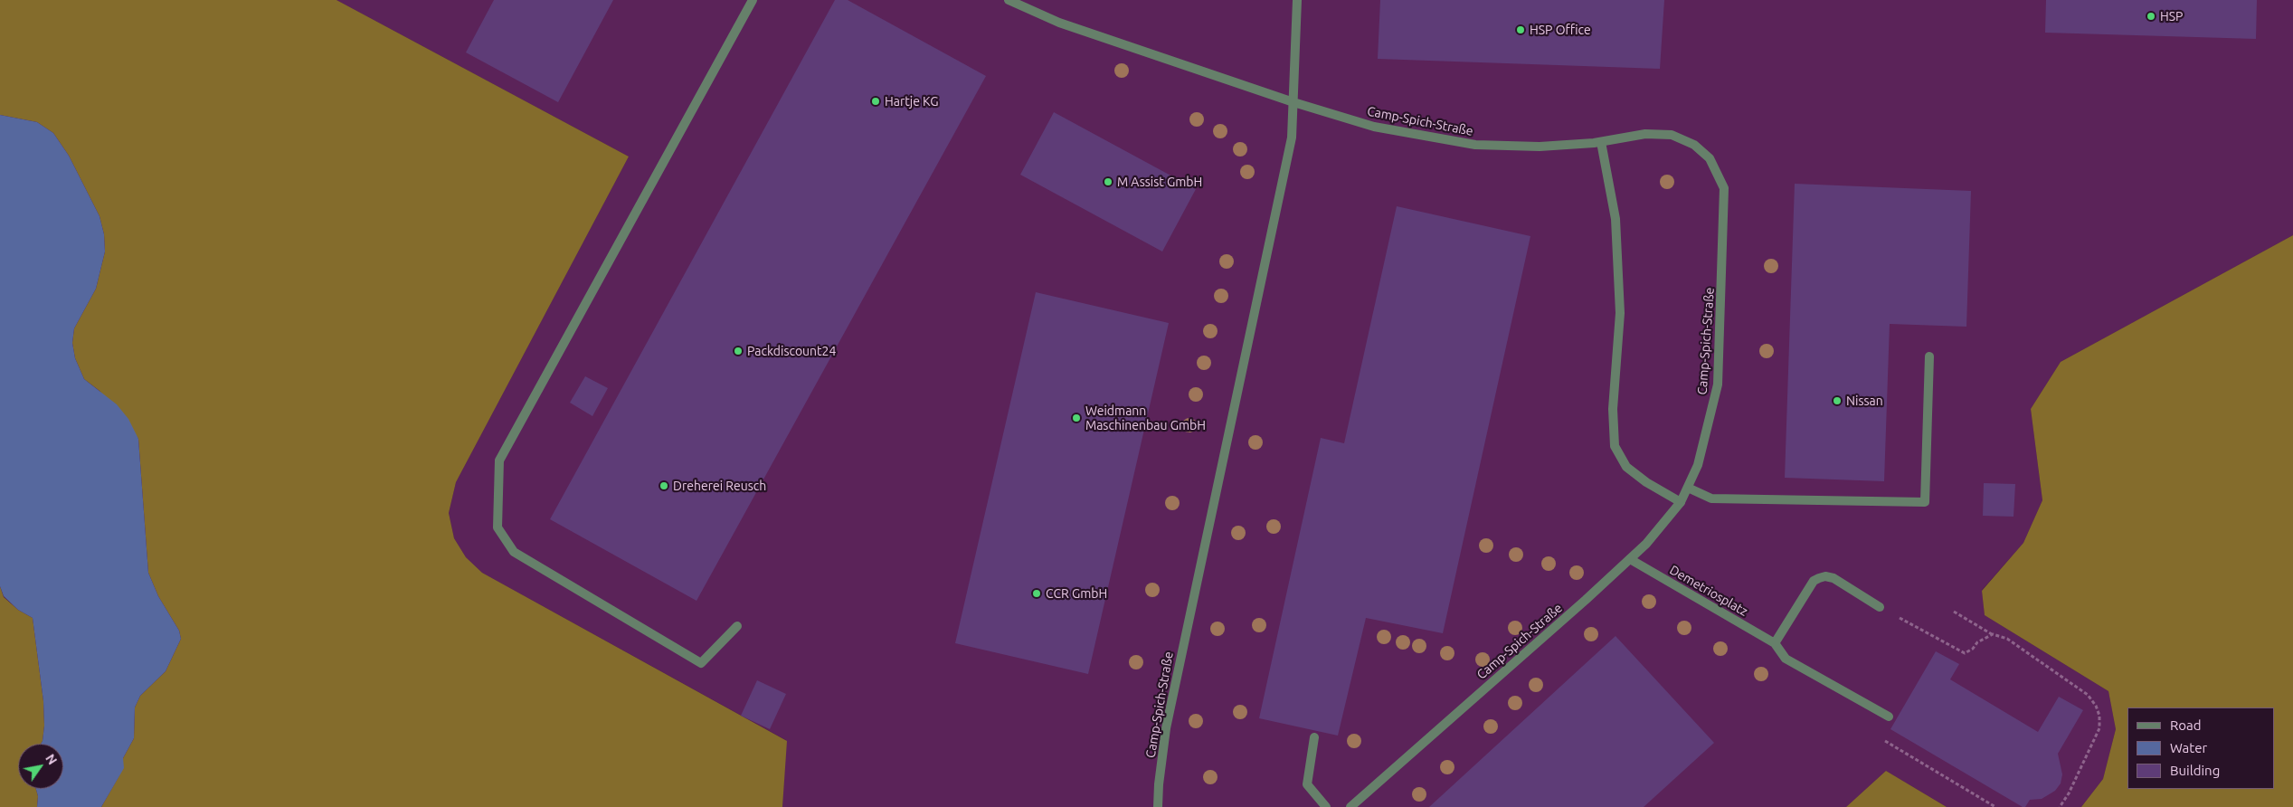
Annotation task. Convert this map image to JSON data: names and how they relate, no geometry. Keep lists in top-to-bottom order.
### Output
{
  "streets": {
    "street": ["Camp-Spich-Straße", "Demetriosplatz"]
  },
  "crossings": [
    ["Camp-Spich-Straße", "Demetriosplatz"]
  ],
  "places": [
    "HSP",
    "HSP Office",
    "Hartje KG",
    "M Assist GmbH",
    "Packdiscount24",
    "Nissan",
    "Weidmann Maschinenbau GmbH",
    "Dreherei Reusch",
    "CCR GmbH"
  ],
  "legend": ["Road", "Water", "Building"],
  "north": "top right"
}
